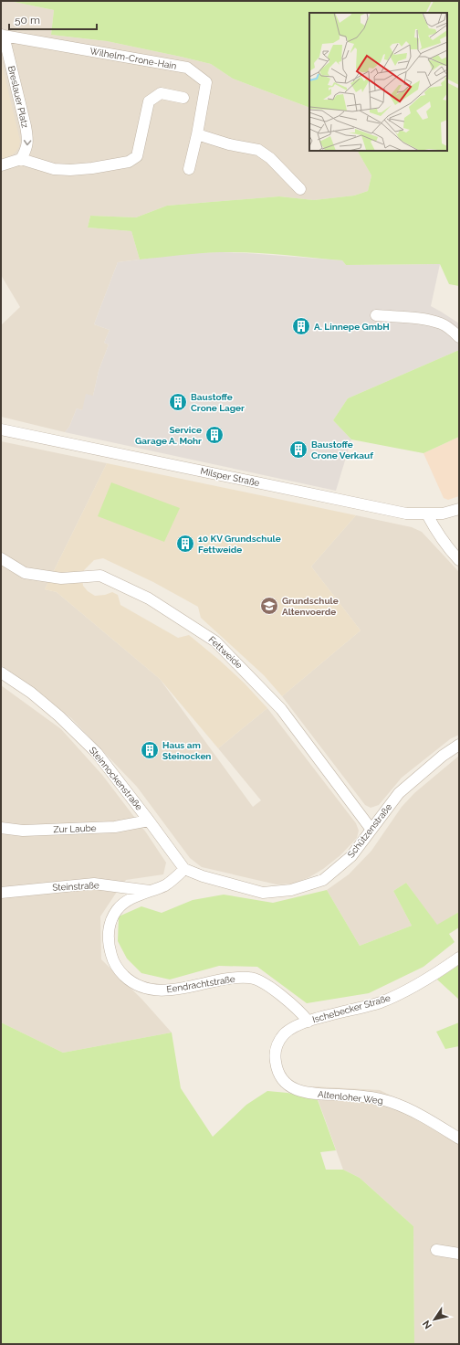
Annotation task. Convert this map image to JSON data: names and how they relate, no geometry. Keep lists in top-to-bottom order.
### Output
{
  "streets": {
    "street": [
      "Wilhelm-Crone-Hain",
      "Breslauer Platz",
      "Milsper Straße",
      "Fettweide",
      "Steinnockenstraße",
      "Zur Laube",
      "Schützenstraße",
      "Steinstraße",
      "Eendrachtstraße",
      "Ischebecker Straße",
      "Altenloher Weg"
    ]
  },
  "crossings": [
    ["Wilhelm-Crone-Hain", "Breslauer Platz"],
    ["Fettweide", "Schützenstraße"],
    ["Steinnockenstraße", "Zur Laube"],
    ["Steinnockenstraße", "Schützenstraße"],
    ["Steinnockenstraße", "Eendrachtstraße"],
    ["Schützenstraße", "Eendrachtstraße"],
    ["Steinstraße", "Eendrachtstraße"],
    ["Eendrachtstraße", "Ischebecker Straße"],
    ["Ischebecker Straße", "Altenloher Weg"]
  ],
  "one_way": ["Breslauer Platz"],
  "places": {
    "building": [
      "A. Linnepe GmbH",
      "Baustoffe Crone Lager",
      "Service Garage A. Mohr",
      "Baustoffe Crone Verkauf",
      "10 KV Grundschule Fettweide",
      "Haus am Steinocken"
    ],
    "school or university": ["Grundschule Altenvoerde"]
  },
  "scale_bar": "50 m",
  "north": "bottom left"
}
